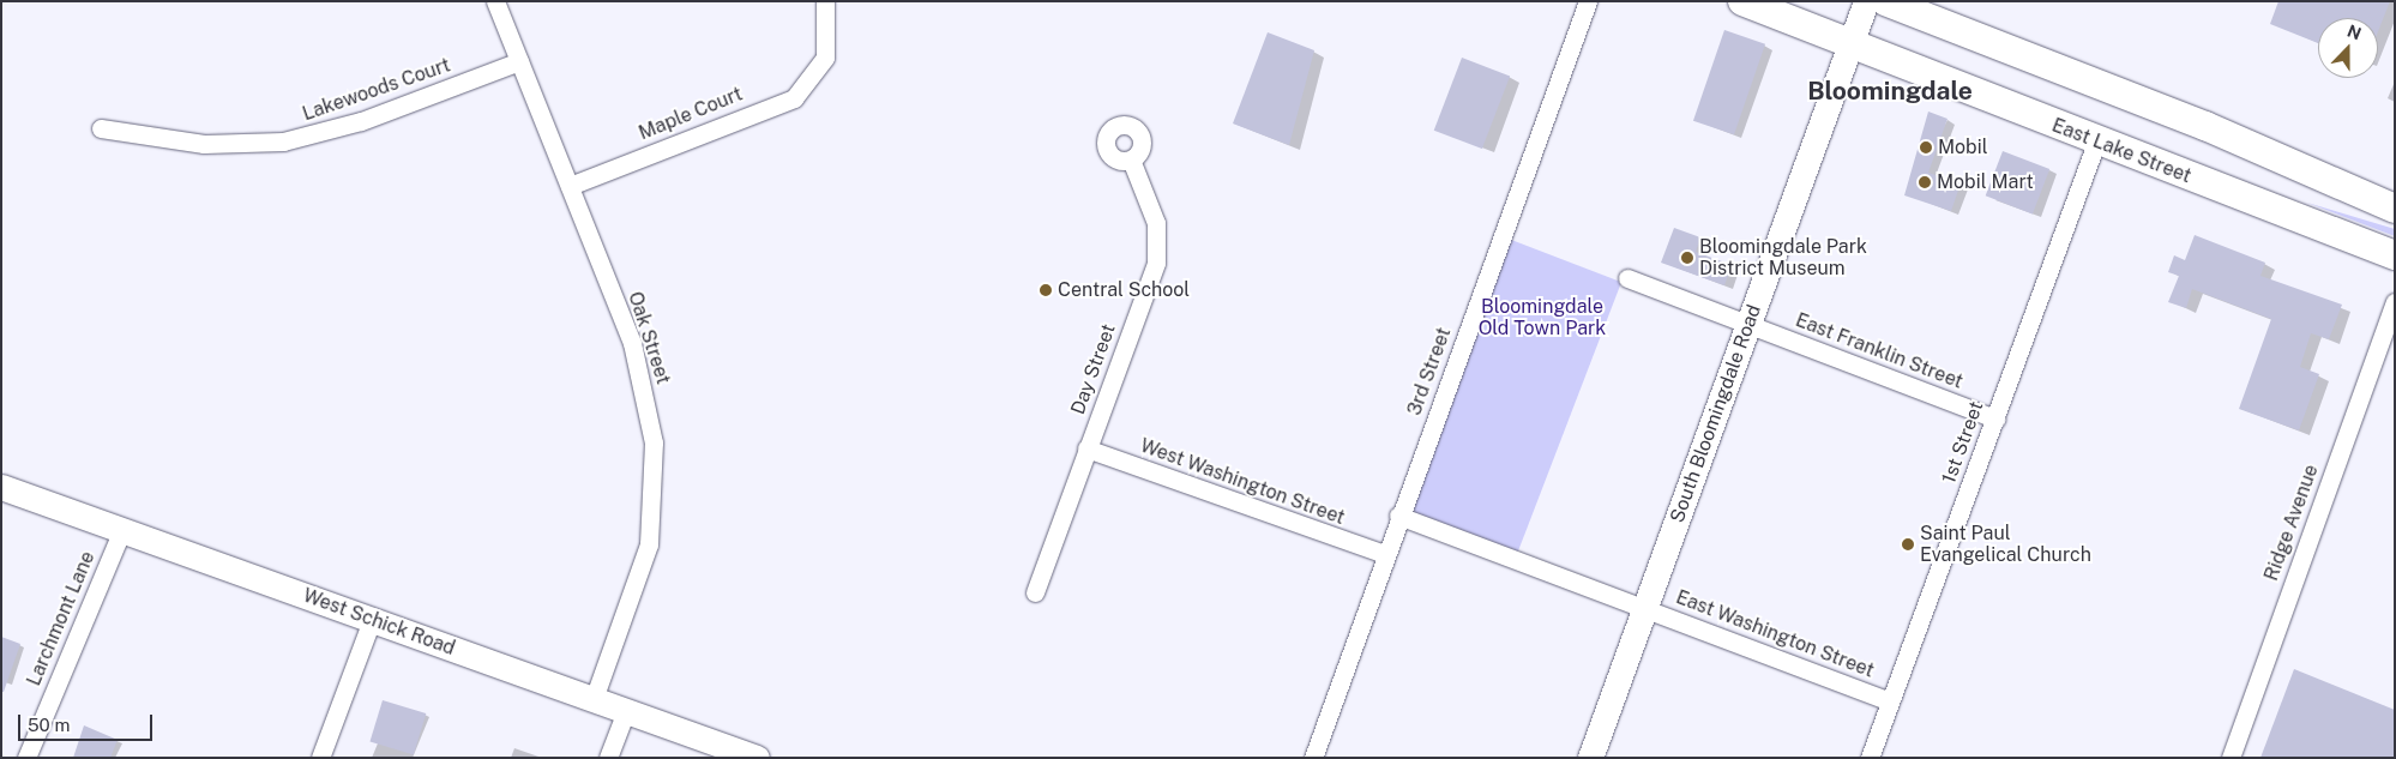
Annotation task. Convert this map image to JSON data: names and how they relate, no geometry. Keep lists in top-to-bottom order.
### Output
{
  "streets": {
    "main road": ["East Lake Street", "South Bloomingdale Road", "West Schick Road"],
    "street": [
      "Lakewoods Court",
      "Maple Court",
      "Oak Street",
      "East Franklin Street",
      "Day Street",
      "3rd Street",
      "1st Street",
      "West Washington Street",
      "Ridge Avenue",
      "Larchmont Lane",
      "East Washington Street"
    ]
  },
  "crossings": [
    ["Lakewoods Court", "Oak Street"],
    ["Maple Court", "Oak Street"],
    ["East Lake Street", "South Bloomingdale Road"],
    ["East Lake Street", "1st Street"],
    ["Oak Street", "West Schick Road"],
    ["East Franklin Street", "South Bloomingdale Road"],
    ["East Franklin Street", "1st Street"],
    ["Day Street", "West Washington Street"],
    ["3rd Street", "West Washington Street"],
    ["South Bloomingdale Road", "East Washington Street"],
    ["1st Street", "East Washington Street"],
    ["Larchmont Lane", "West Schick Road"]
  ],
  "districts": ["Bloomingdale"],
  "parks": ["Bloomingdale Old Town Park"],
  "places": [
    "Mobil",
    "Mobil Mart",
    "Bloomingdale Park District Museum",
    "Central School",
    "Saint Paul Evangelical Church"
  ],
  "scale_bar": "50 m",
  "north": "top"
}
